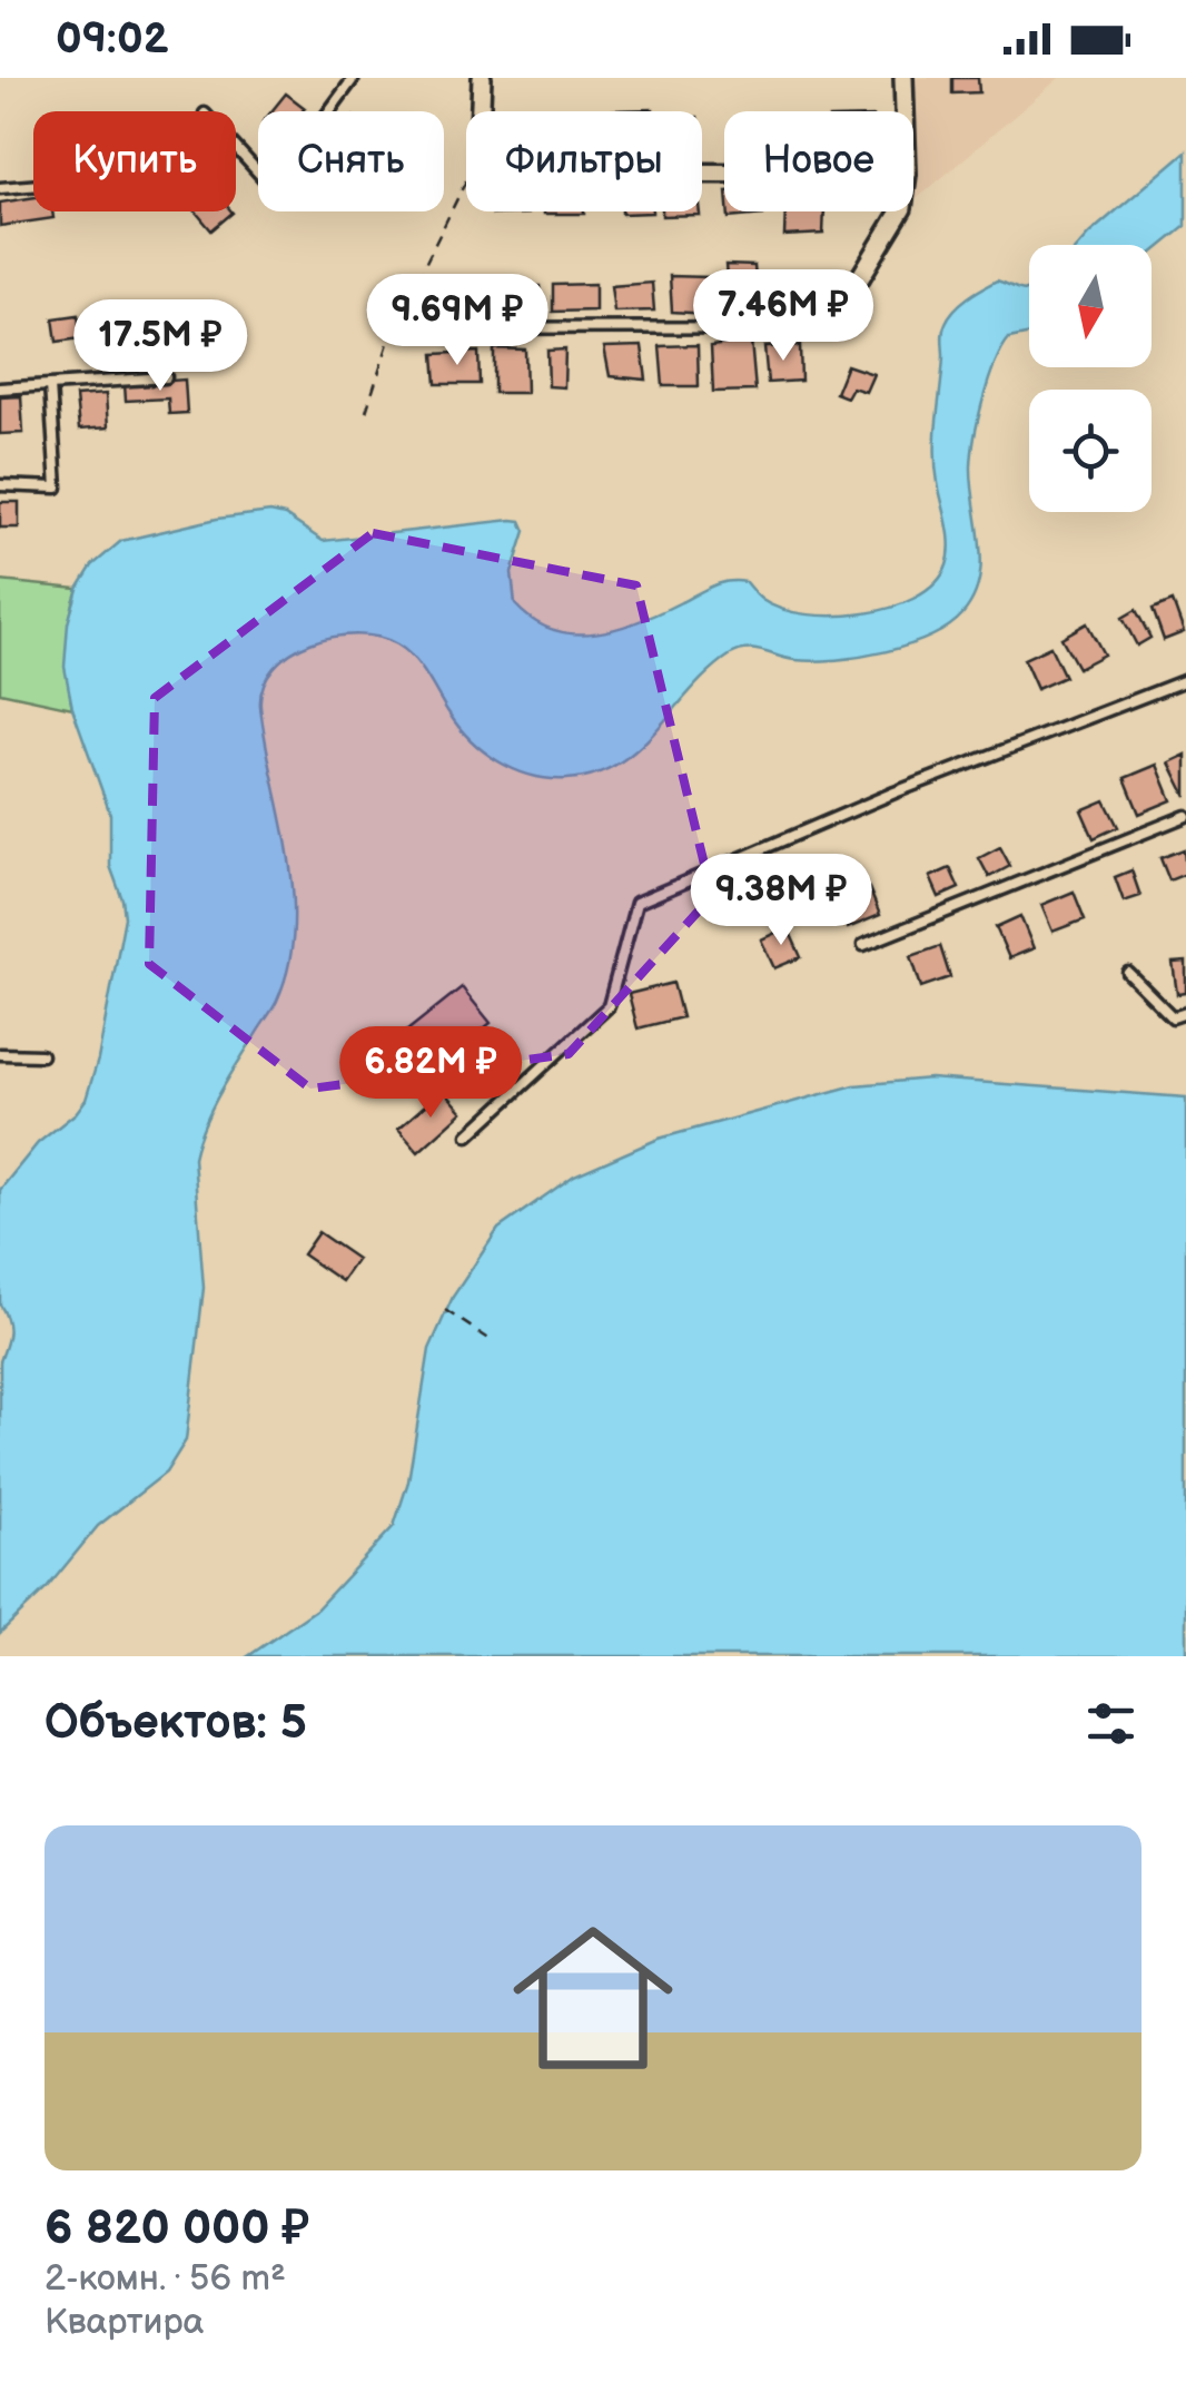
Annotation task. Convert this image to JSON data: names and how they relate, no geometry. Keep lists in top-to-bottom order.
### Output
{
  "north": "bottom",
  "page": {
    "status": "09:02",
    "chip": [
      "Купить",
      "Снять",
      "Фильтры",
      "Новое"
    ],
    "price": [
      "7.46M ₽",
      "9.69M ₽",
      "17.5M ₽",
      "9.38M ₽",
      "6.82M ₽"
    ],
    "heading": "Объектов: 5",
    "list": [
      {
        "name": "6 820 000 ₽",
        "note": "2-комн. · 56 m² · Квартира"
      }
    ]
  }
}
